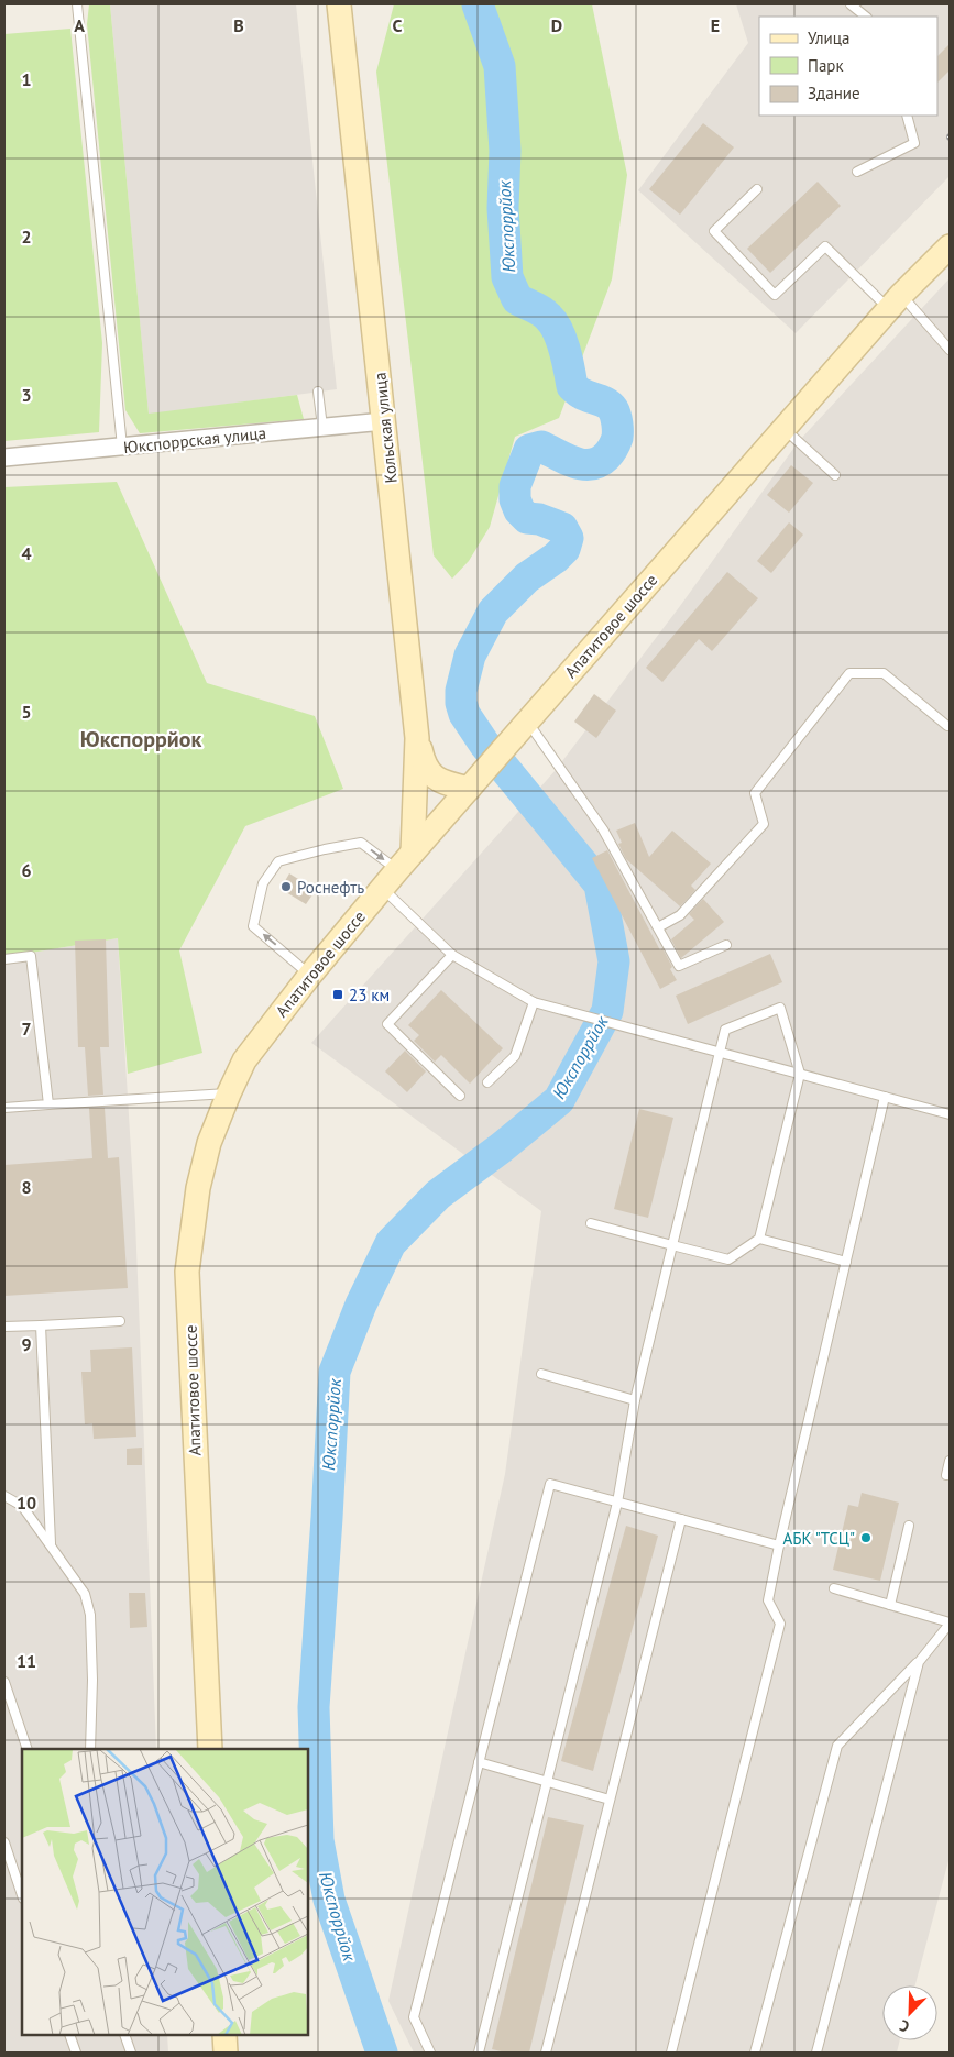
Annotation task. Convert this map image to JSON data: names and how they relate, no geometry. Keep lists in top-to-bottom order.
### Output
{
  "streets": {
    "street": ["Кольская улица", "Юкспоррская улица", "Апатитовое шоссе"]
  },
  "crossings": [
    ["Кольская улица", "Юкспоррская улица"],
    ["Кольская улица", "Апатитовое шоссе"]
  ],
  "districts": ["Юкспоррйок"],
  "water": ["Юкспоррйок"],
  "places": {
    "other": ["Роснефть", "АБК \"ТСЦ\""],
    "transit": ["23 км"]
  },
  "legend": ["Улица", "Парк", "Здание"],
  "north": "bottom left",
  "grid": {
    "columns": [
      "A",
      "B",
      "C",
      "D",
      "E"
    ],
    "rows": [
      "1",
      "2",
      "3",
      "4",
      "5",
      "6",
      "7",
      "8",
      "9",
      "10",
      "11"
    ]
  }
}
